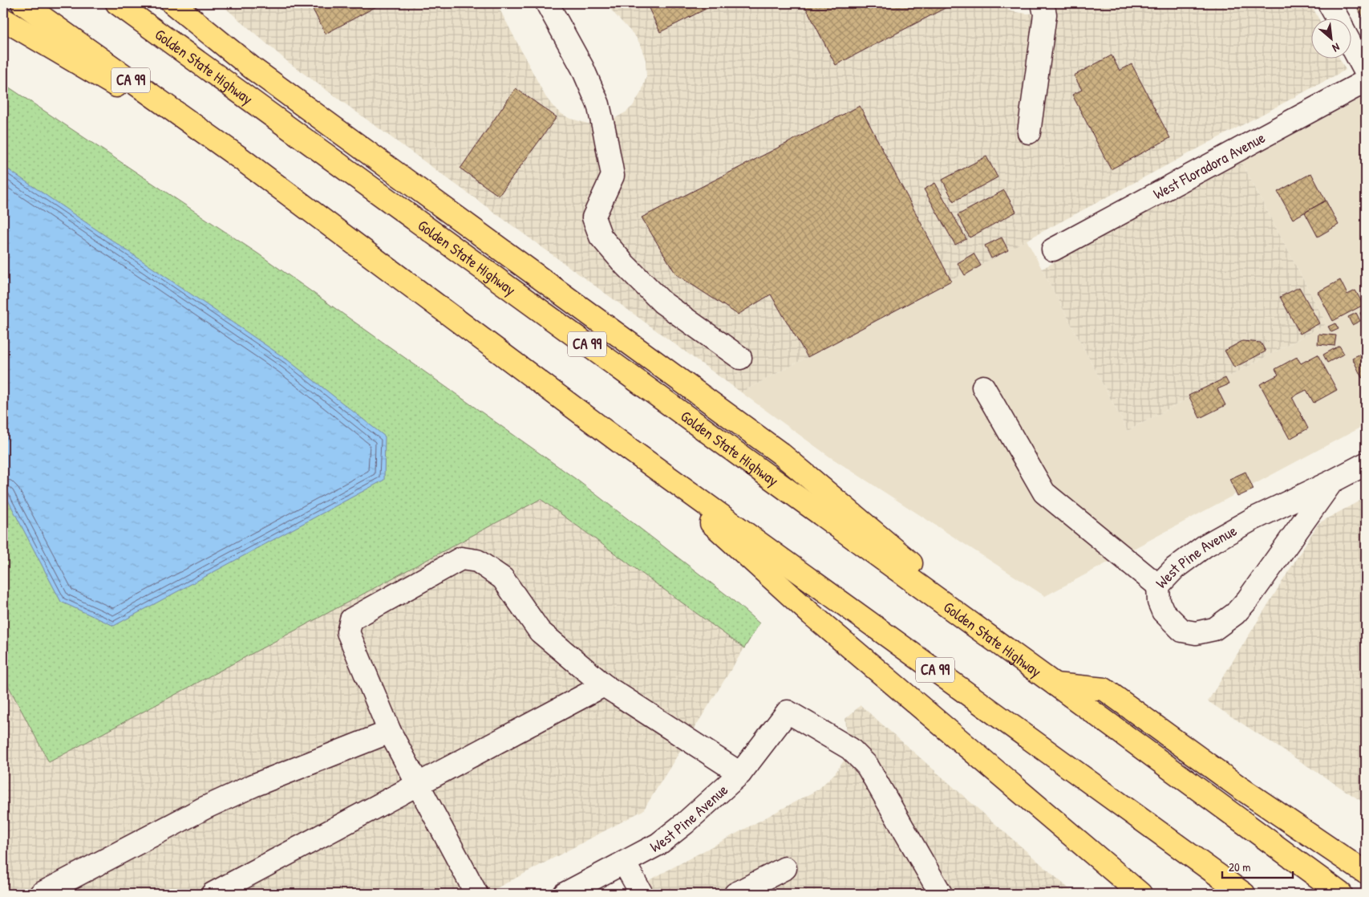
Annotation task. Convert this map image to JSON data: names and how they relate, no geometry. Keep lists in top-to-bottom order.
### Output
{
  "streets": {
    "highway": ["Golden State Highway", "CA 99"],
    "street": ["West Floradora Avenue", "West Pine Avenue"]
  },
  "scale_bar": "20 m",
  "north": "bottom right"
}
